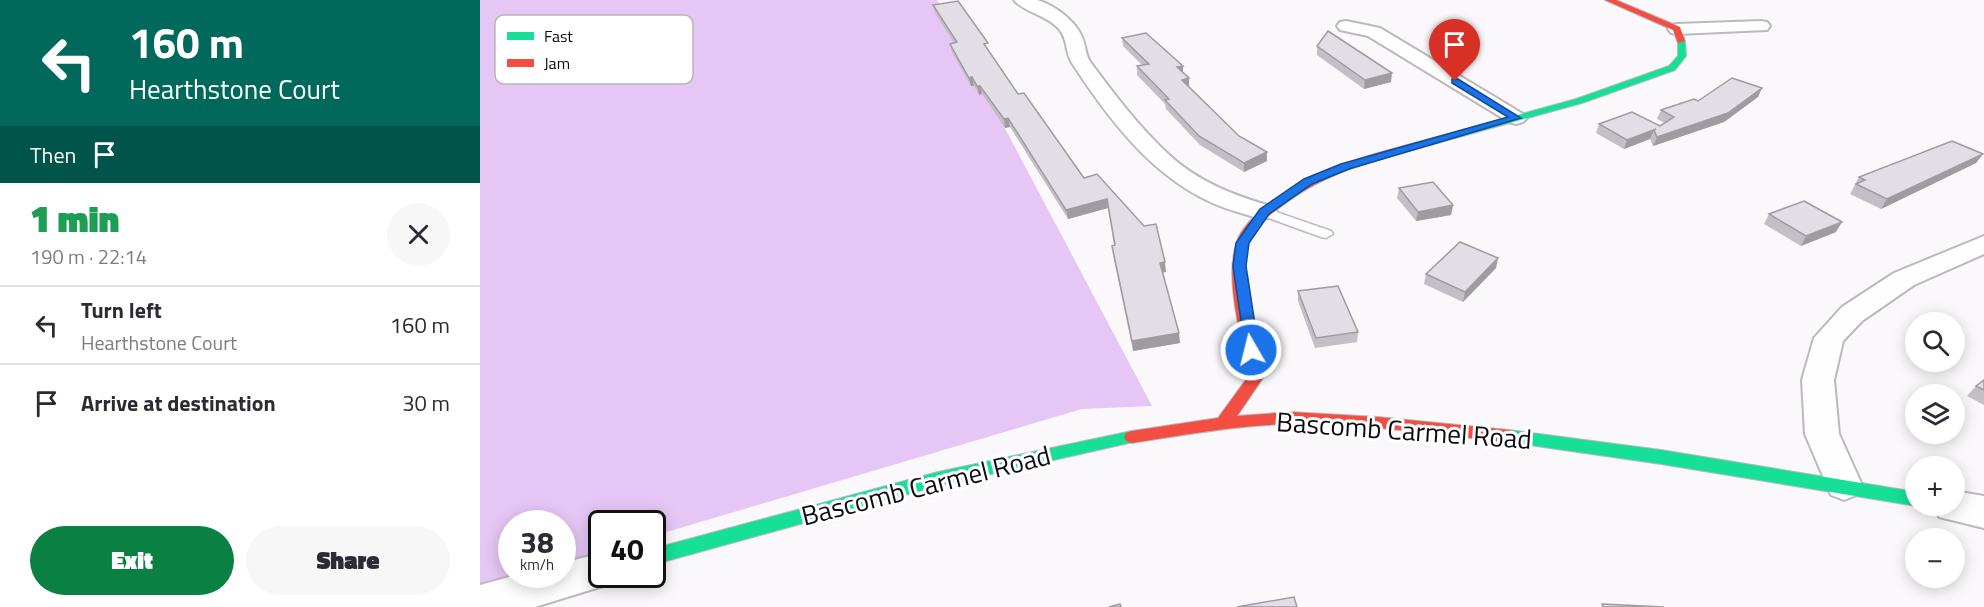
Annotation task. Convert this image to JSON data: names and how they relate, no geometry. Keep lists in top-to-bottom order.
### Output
{
  "streets": {
    "street": ["Bascomb Carmel Road"]
  },
  "legend": ["Fast", "Jam"],
  "page": {
    "turn": ["160 m", "Hearthstone Court"],
    "then": "Then",
    "heading": ["1 min", "190 m · 22:14"],
    "list": [
      {
        "name": "Turn left",
        "note": "Hearthstone Court",
        "value": "160 m"
      },
      {
        "name": "Arrive at destination",
        "value": "30 m"
      }
    ],
    "map_buttons": ["+", "−"],
    "speed": "38 km/h",
    "limit": "40",
    "buttons": ["Exit", "Share"]
  }
}
